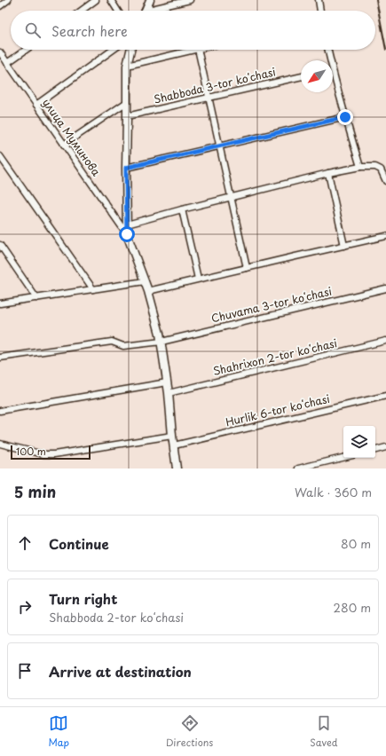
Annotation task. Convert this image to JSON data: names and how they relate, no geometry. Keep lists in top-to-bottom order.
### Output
{
  "streets": {
    "street": [
      "Shabboda 3-tor koʻchasi",
      "улица Муминова",
      "Chuvama 3-tor koʻchasi",
      "Shahrixon 2-tor koʻchasi",
      "Hurlik 6-tor koʻchasi"
    ]
  },
  "scale_bar": "100 m",
  "north": "bottom left",
  "page": {
    "search": "Search here",
    "scale": "100 m",
    "heading": ["5 min", "Walk · 360 m"],
    "list": [
      ["Continue", "80 m"],
      ["Turn right", "Shabboda 2-tor koʻchasi", "280 m"],
      "Arrive at destination"
    ],
    "nav": ["Map", "Directions", "Saved"]
  }
}
